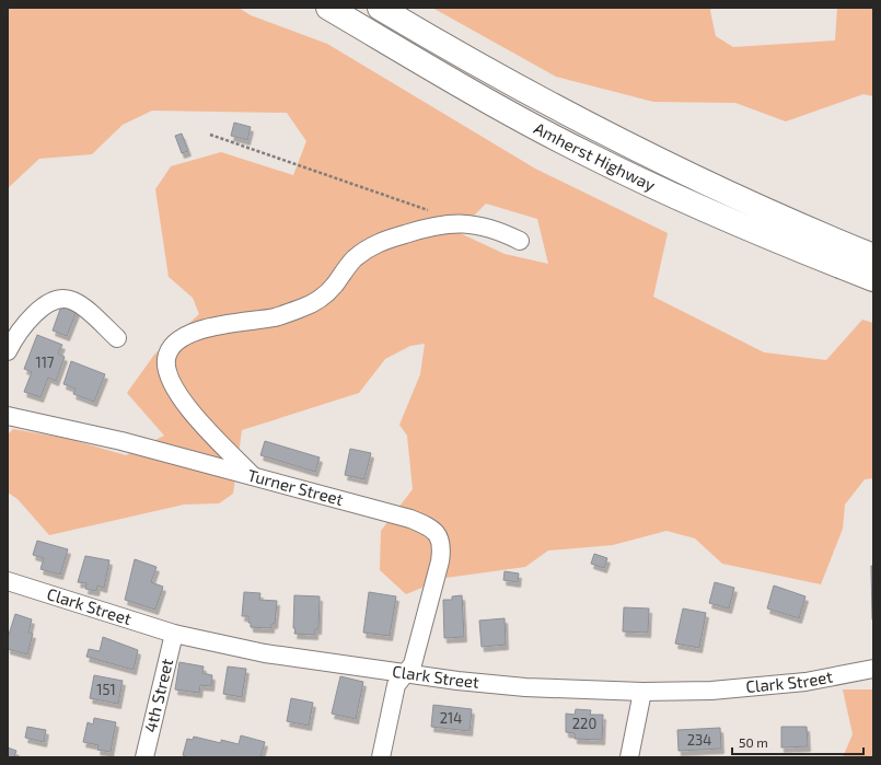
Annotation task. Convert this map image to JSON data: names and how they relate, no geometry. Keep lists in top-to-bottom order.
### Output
{
  "streets": {
    "highway": ["Amherst Highway"],
    "street": ["Turner Street", "Clark Street", "4th Street"]
  },
  "crossings": [
    ["Turner Street", "Clark Street"],
    ["Clark Street", "4th Street"]
  ],
  "house_numbers": [
    "117",
    "151",
    "214",
    "220",
    "234"
  ],
  "scale_bar": "50 m"
}
